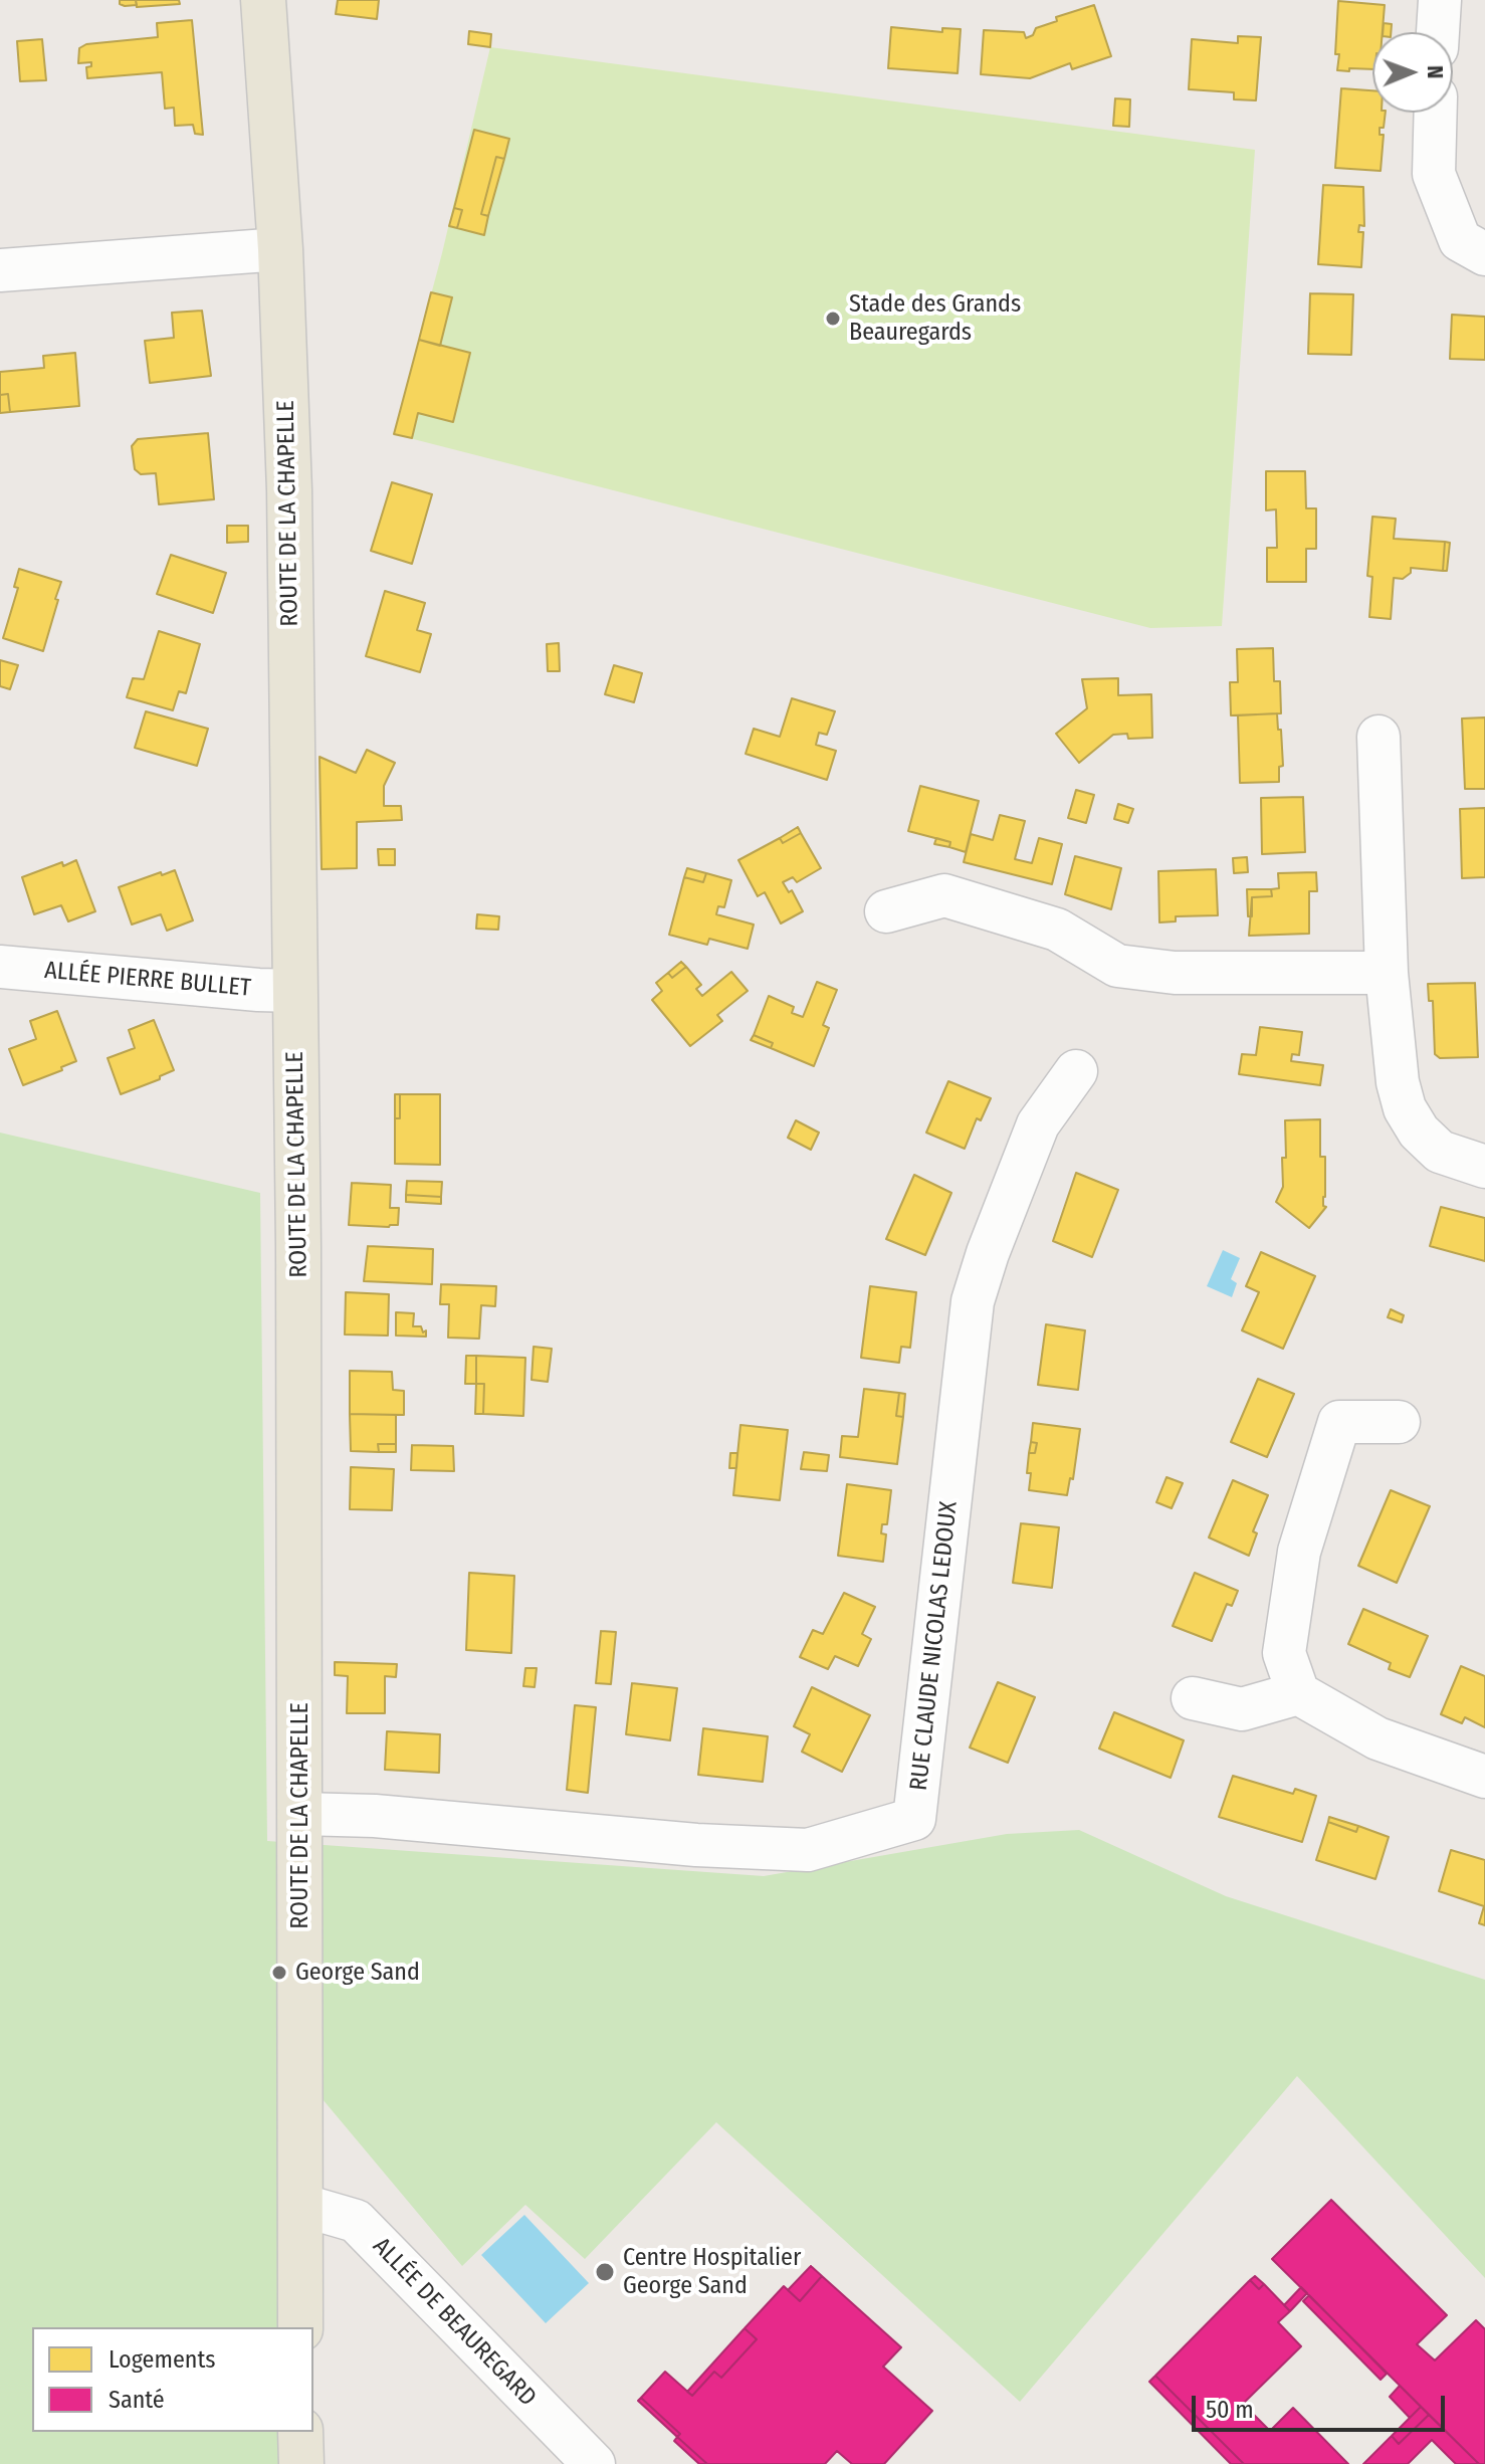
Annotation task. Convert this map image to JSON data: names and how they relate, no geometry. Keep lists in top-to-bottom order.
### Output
{
  "streets": {
    "main road": ["ROUTE DE LA CHAPELLE"],
    "street": ["ALLÉE PIERRE BULLET", "RUE CLAUDE NICOLAS LEDOUX", "ALLÉE DE BEAUREGARD"]
  },
  "crossings": [
    ["ROUTE DE LA CHAPELLE", "ALLÉE PIERRE BULLET"],
    ["ROUTE DE LA CHAPELLE", "RUE CLAUDE NICOLAS LEDOUX"],
    ["ROUTE DE LA CHAPELLE", "ALLÉE DE BEAUREGARD"]
  ],
  "places": ["Stade des Grands Beauregards", "George Sand", "Centre Hospitalier George Sand"],
  "legend": ["Logements", "Santé"],
  "scale_bar": "50 m",
  "north": "right"
}
